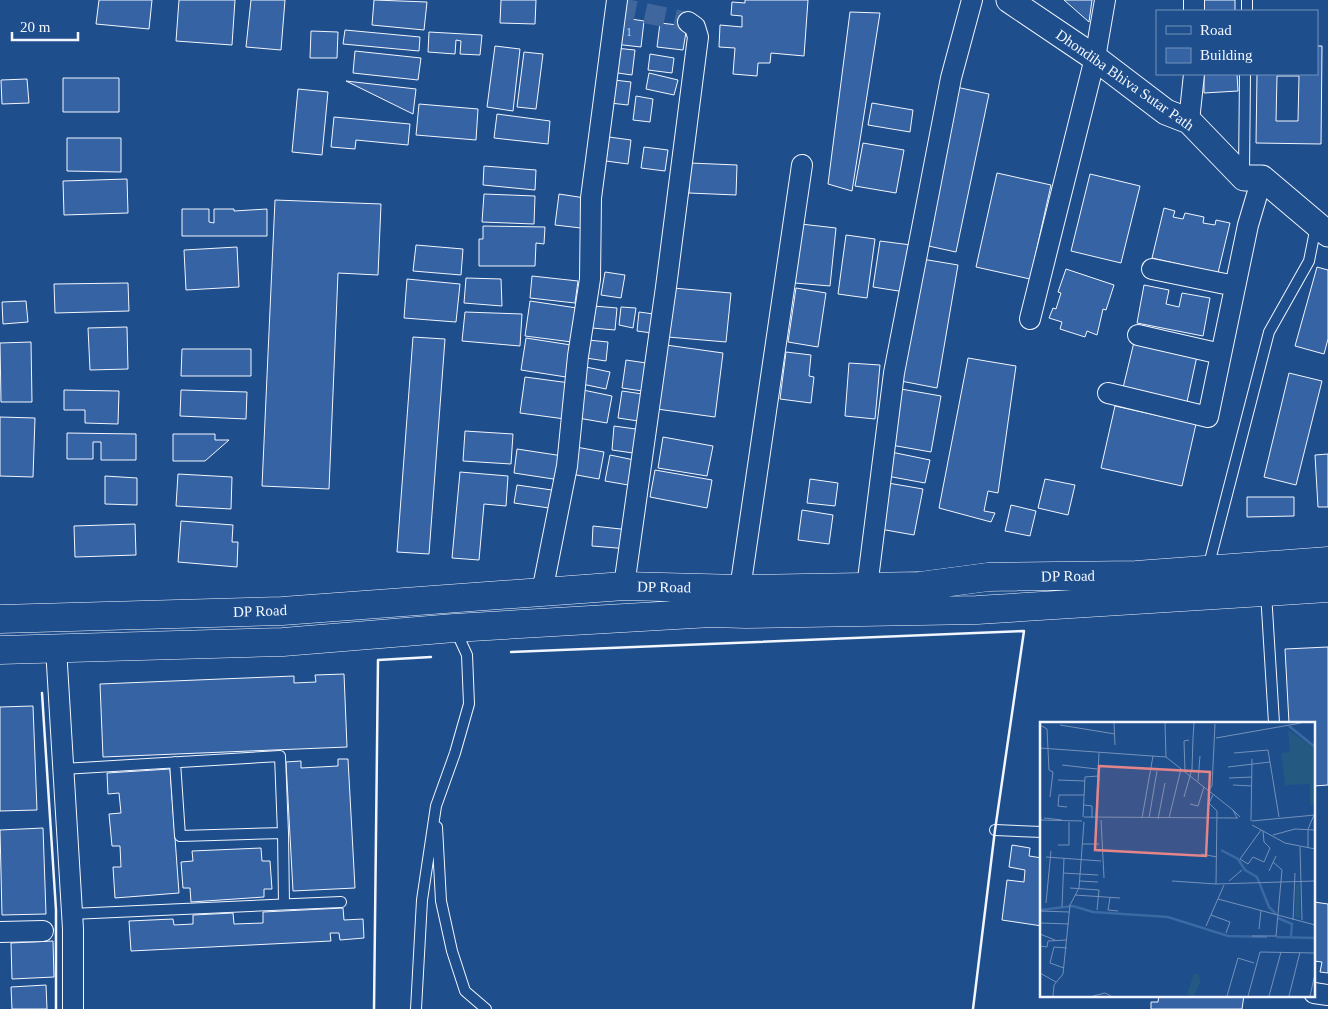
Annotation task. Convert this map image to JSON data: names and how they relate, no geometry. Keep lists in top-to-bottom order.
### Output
{
  "streets": {
    "main road": ["DP Road"],
    "street": ["Dhondiba Bhiva Sutar Path"]
  },
  "house_numbers": ["1"],
  "legend": ["Road", "Building"],
  "scale_bar": "20 m"
}
